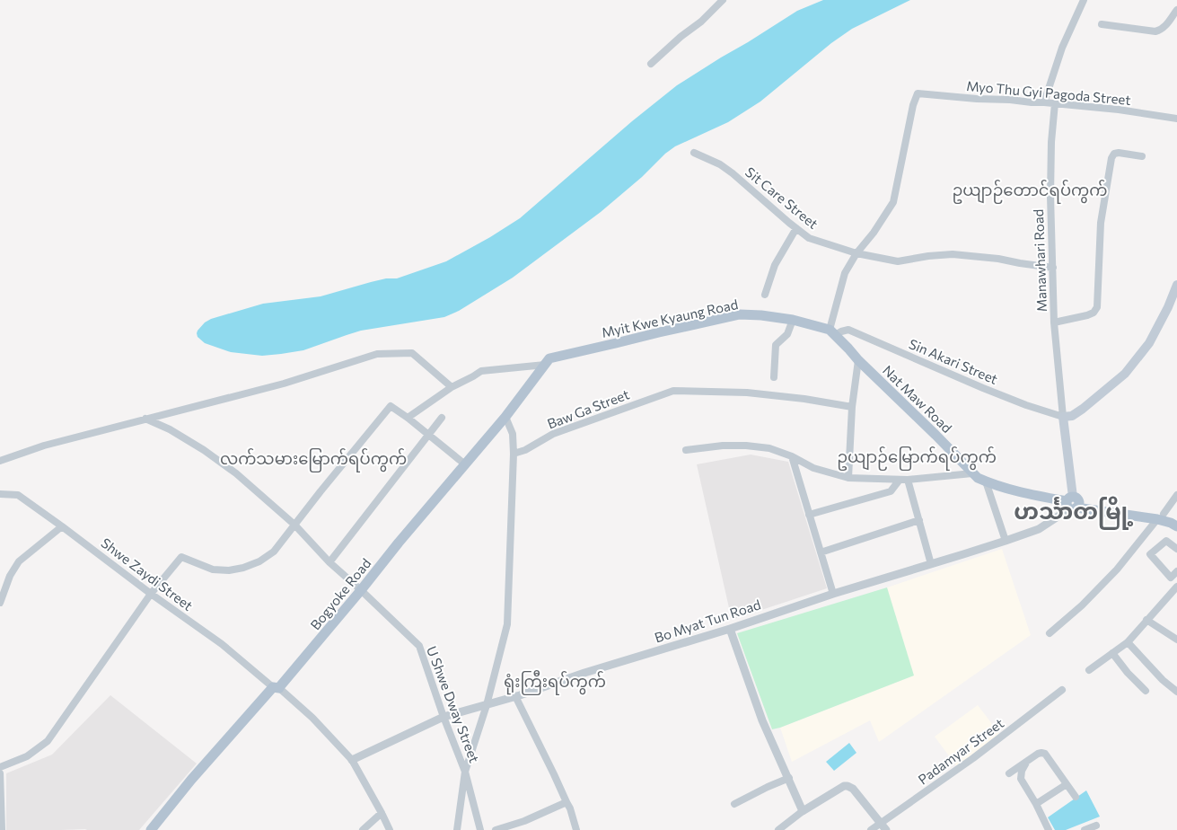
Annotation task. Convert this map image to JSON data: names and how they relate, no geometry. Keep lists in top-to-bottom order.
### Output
{
  "streets": {
    "main road": ["Myit Kwe Kyaung Road", "Nat Maw Road", "Bogyoke Road"],
    "street": [
      "Myo Thu Gyi Pagoda Street",
      "Sit Care Street",
      "Manawhari Road",
      "Sin Akari Street",
      "Baw Ga Street",
      "Shwe Zaydi Street",
      "Bo Myat Tun Road",
      "U Shwe Dway Street",
      "Padamyar Street"
    ]
  },
  "crossings": [
    ["Myo Thu Gyi Pagoda Street", "Sit Care Street"],
    ["Myo Thu Gyi Pagoda Street", "Manawhari Road"],
    ["Sit Care Street", "Manawhari Road"],
    ["Manawhari Road", "Sin Akari Street"],
    ["Myit Kwe Kyaung Road", "Sin Akari Street"],
    ["Myit Kwe Kyaung Road", "Nat Maw Road"],
    ["Myit Kwe Kyaung Road", "Bogyoke Road"],
    ["Sin Akari Street", "Nat Maw Road"],
    ["Nat Maw Road", "Bo Myat Tun Road"],
    ["Shwe Zaydi Street", "Bogyoke Road"],
    ["Shwe Zaydi Street", "Bo Myat Tun Road"],
    ["Bogyoke Road", "U Shwe Dway Street"],
    ["Bo Myat Tun Road", "U Shwe Dway Street"]
  ],
  "districts": [
    "ဥယျာဉ်တောင်ရပ်ကွက်",
    "ဥယျာဉ်မြောက်ရပ်ကွက်",
    "လက်သမားမြောက်ရပ်ကွက်",
    "ဟင်္သာတမြို့",
    "ရုံးကြီးရပ်ကွက်"
  ]
}
